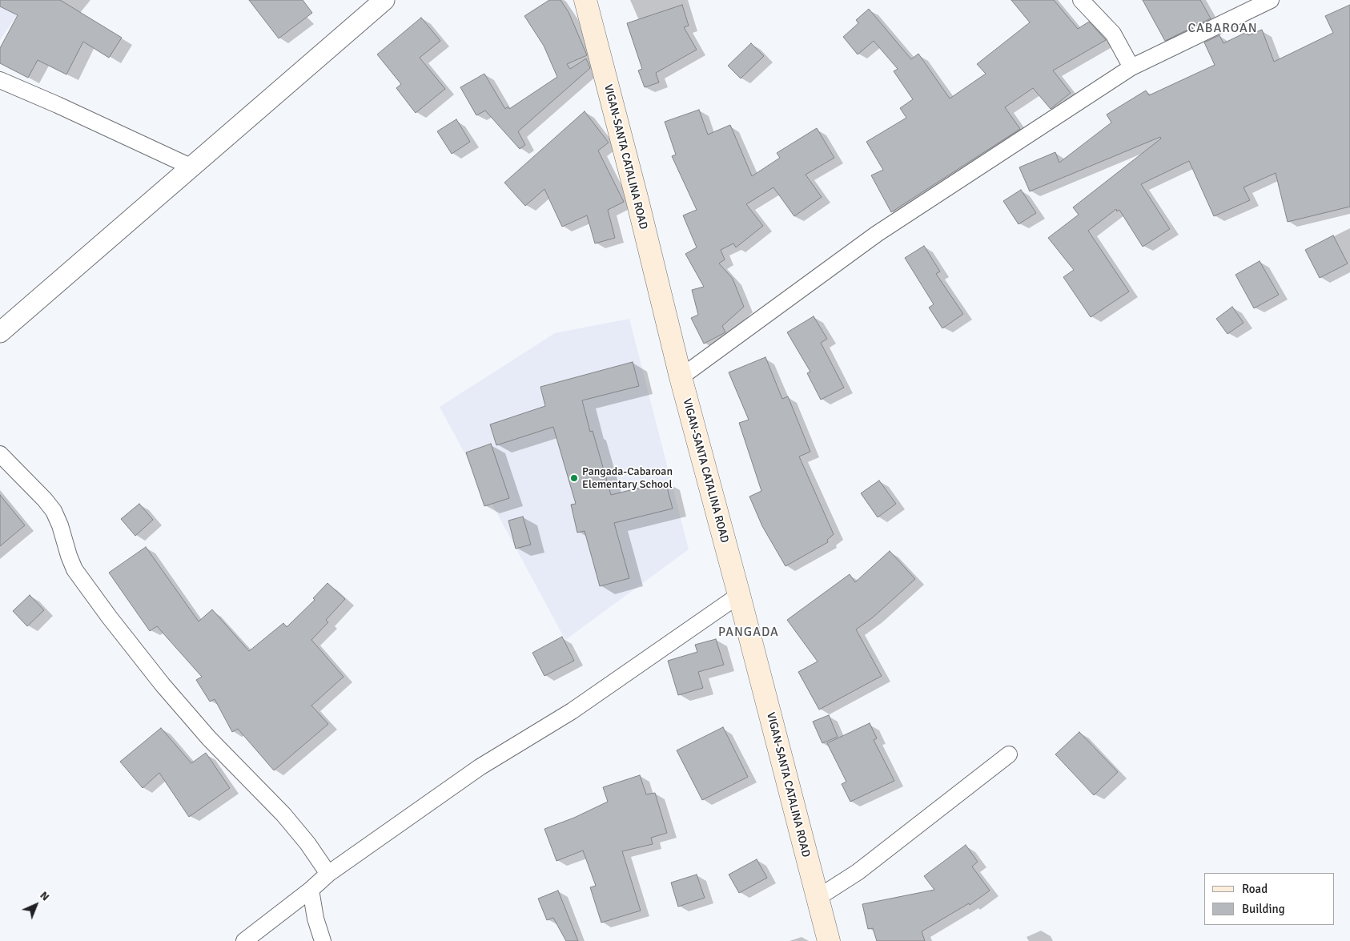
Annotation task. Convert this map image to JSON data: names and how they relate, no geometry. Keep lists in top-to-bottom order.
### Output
{
  "streets": {
    "main road": ["VIGAN-SANTA CATALINA ROAD"]
  },
  "districts": ["CABAROAN", "PANGADA"],
  "places": ["Pangada-Cabaroan Elementary School"],
  "legend": ["Road", "Building"],
  "north": "top right"
}
